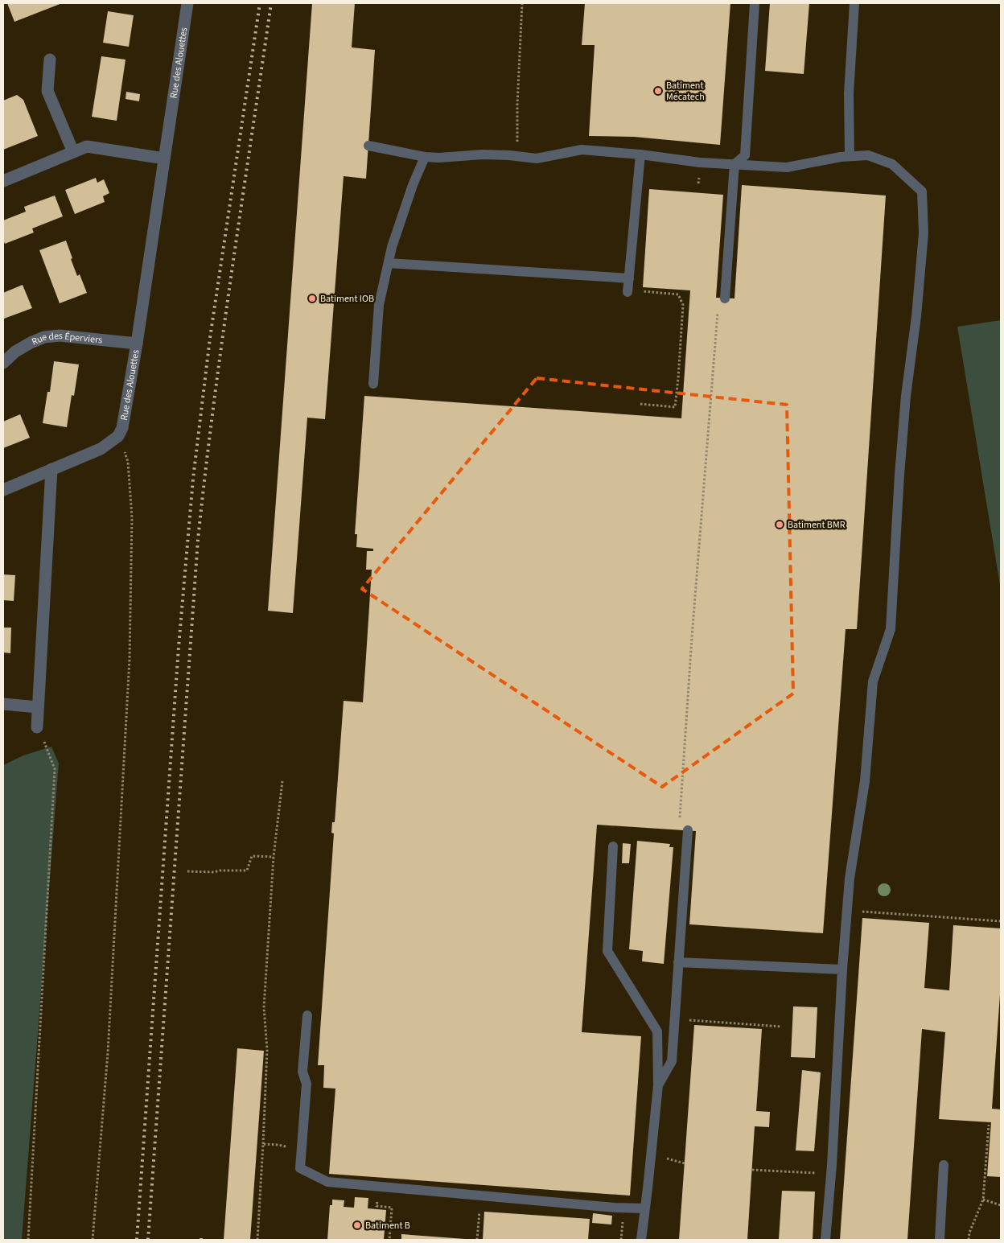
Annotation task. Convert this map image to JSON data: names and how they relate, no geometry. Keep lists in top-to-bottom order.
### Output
{
  "streets": {
    "street": ["Rue des Alouettes", "Rue des Éperviers"]
  },
  "crossings": [
    ["Rue des Alouettes", "Rue des Éperviers"]
  ],
  "places": [
    "Batiment Mécatech",
    "Batiment IOB",
    "Batiment BMR",
    "Batiment B"
  ]
}
